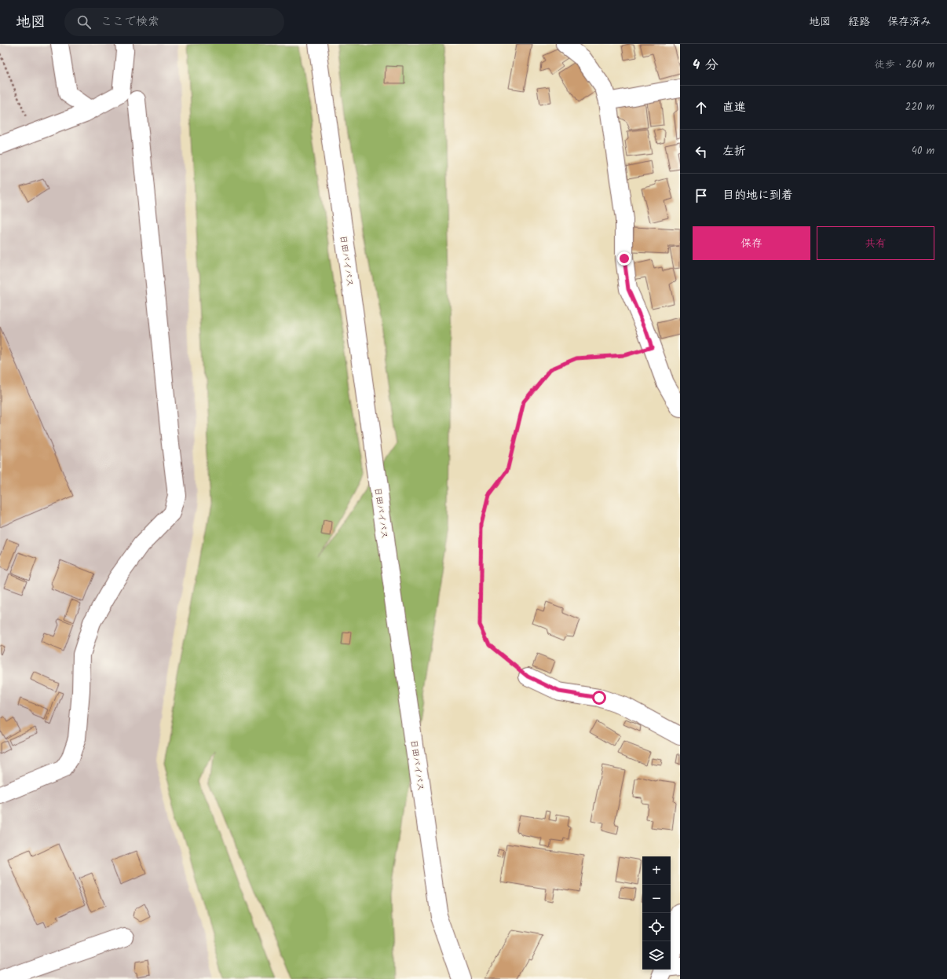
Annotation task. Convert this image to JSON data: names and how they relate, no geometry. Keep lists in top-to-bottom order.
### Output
{
  "streets": {
    "main road": ["日田バイパス"]
  },
  "page": {
    "header": "地図",
    "search": "ここで検索",
    "nav": ["地図", "経路", "保存済み"],
    "heading": ["4 分", "徒歩 · 260 m"],
    "list": [
      ["直進", "220 m"],
      ["左折", "40 m"],
      "目的地に到着"
    ],
    "buttons": ["保存", "共有"],
    "map_buttons": ["+", "−"]
  }
}
